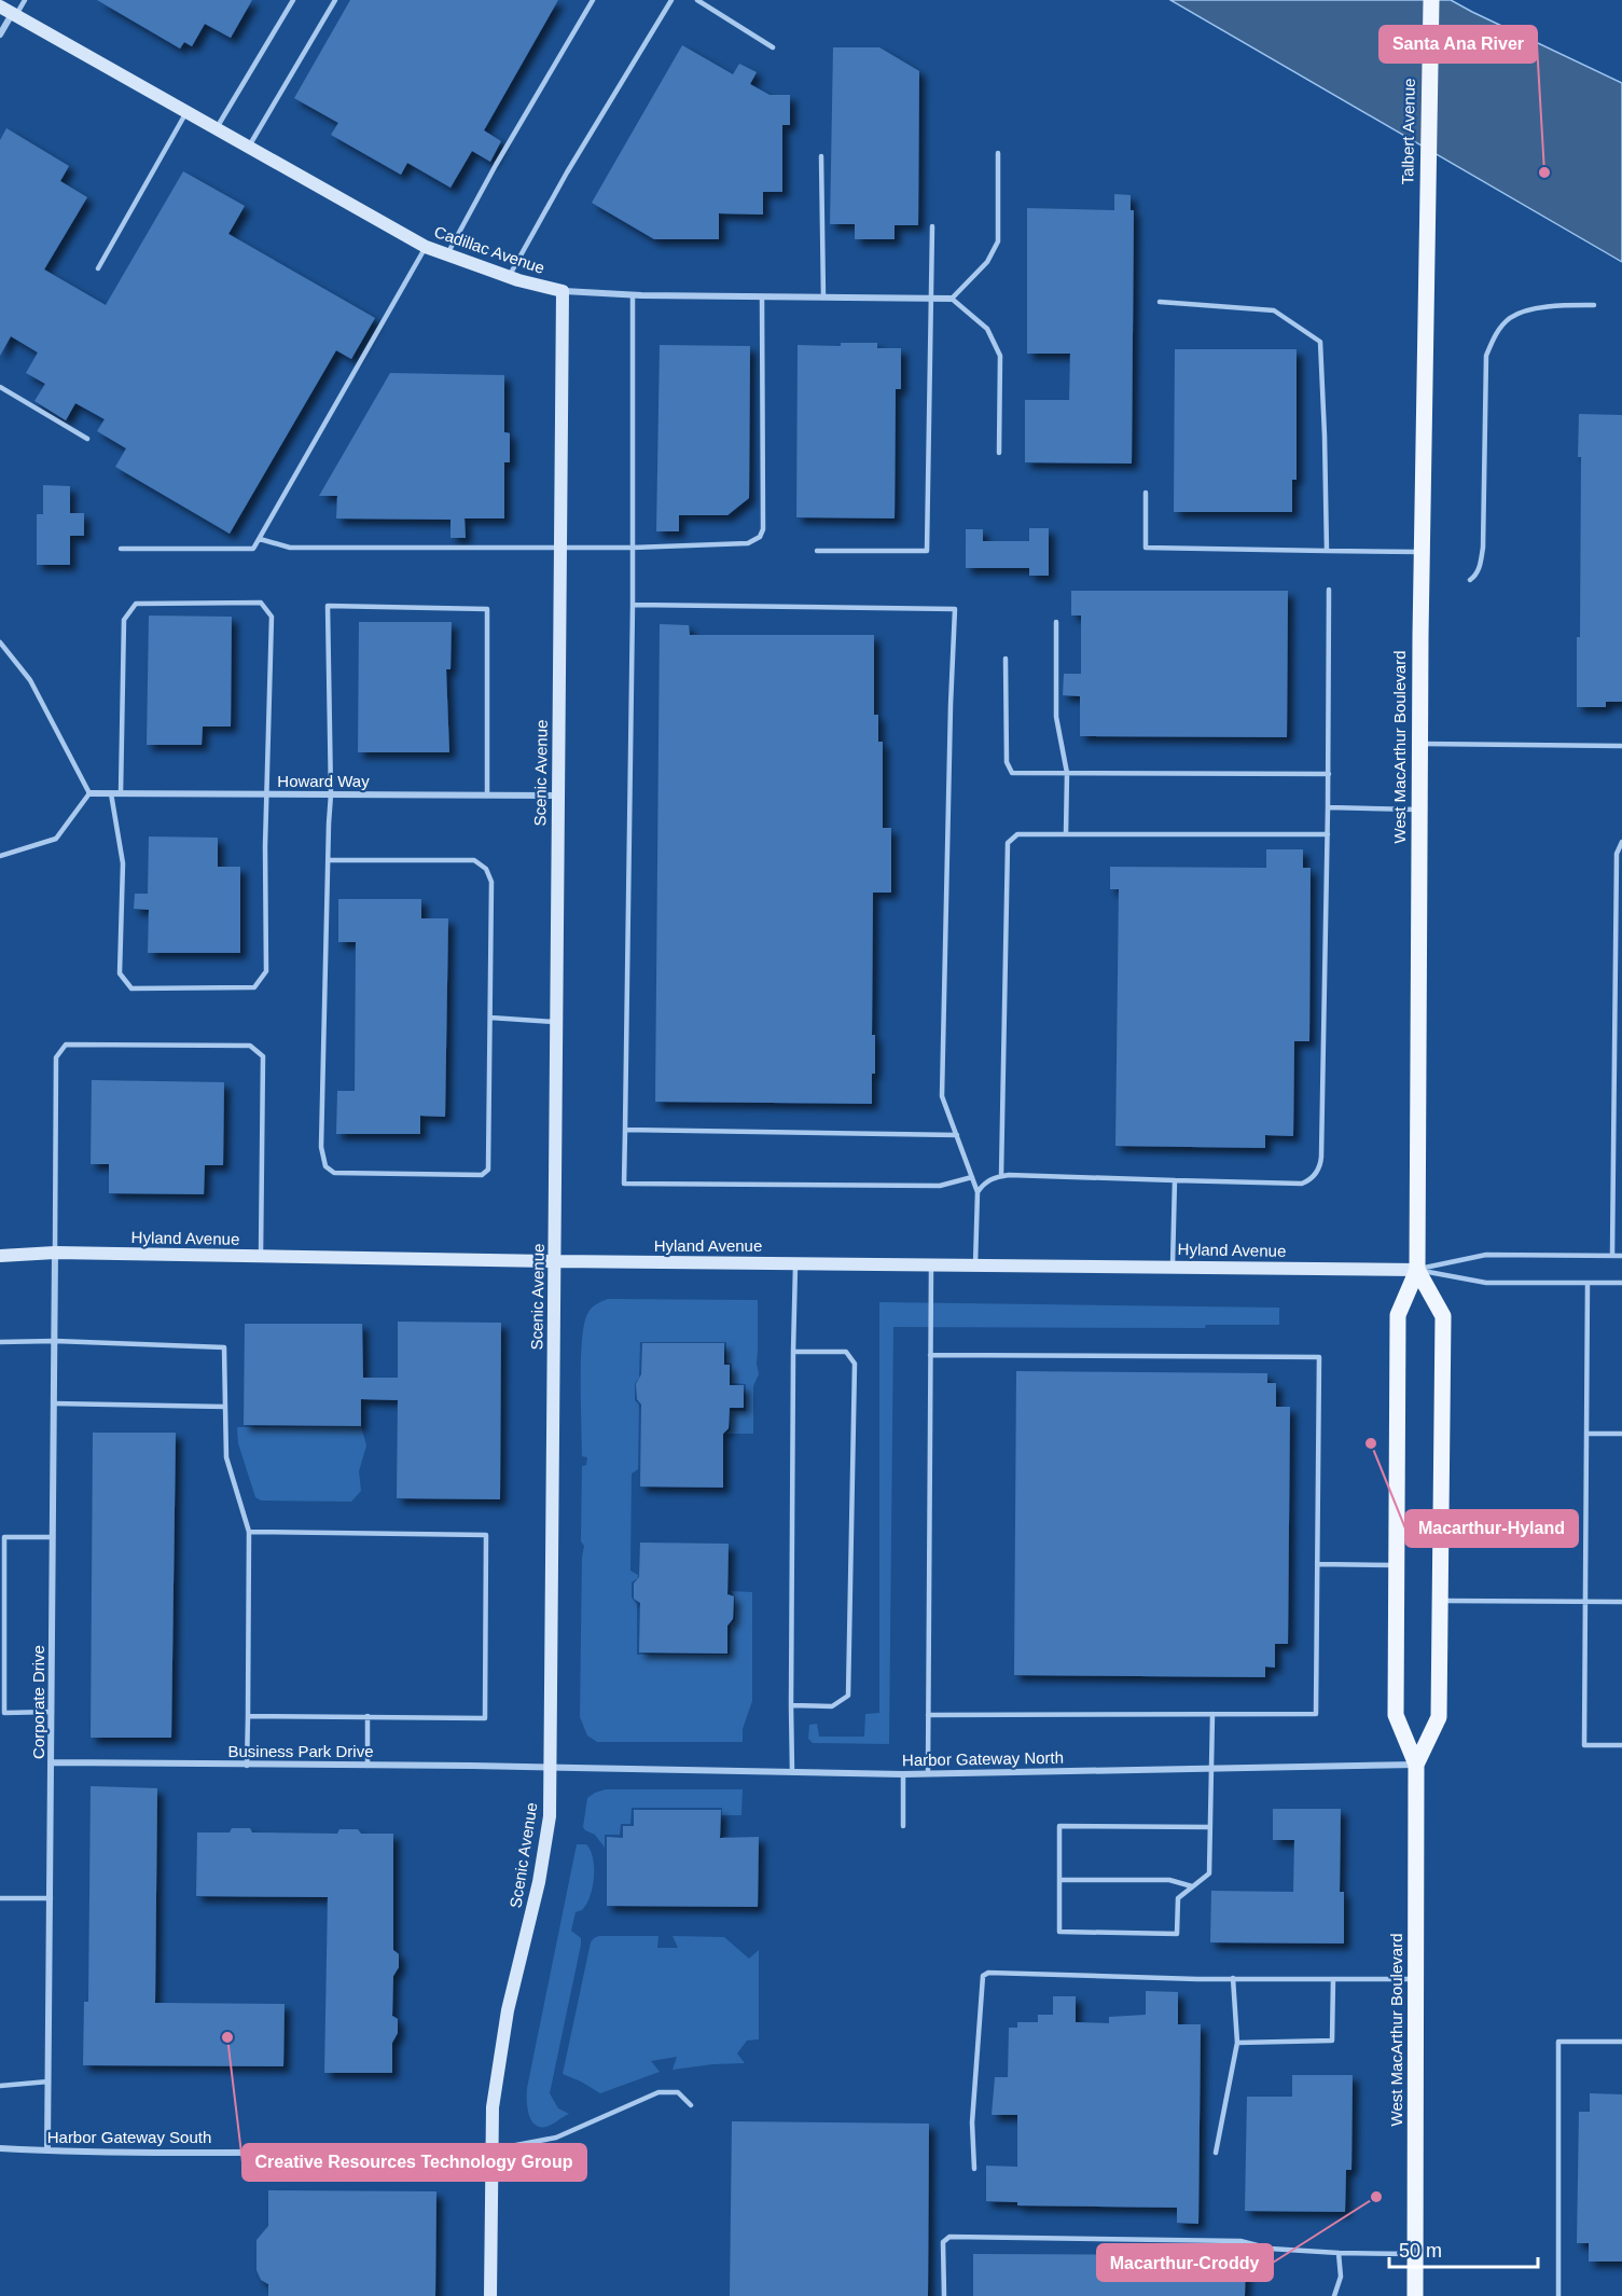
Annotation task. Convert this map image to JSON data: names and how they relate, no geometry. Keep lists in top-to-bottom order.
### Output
{
  "streets": {
    "main road": ["Talbert Avenue", "West MacArthur Boulevard"],
    "street": [
      "Cadillac Avenue",
      "Scenic Avenue",
      "Howard Way",
      "Hyland Avenue",
      "Corporate Drive",
      "Business Park Drive",
      "Harbor Gateway North",
      "Harbor Gateway South"
    ]
  },
  "crossings": [
    ["Talbert Avenue", "West MacArthur Boulevard"],
    ["Cadillac Avenue", "Scenic Avenue"],
    ["West MacArthur Boulevard", "Hyland Avenue"],
    ["West MacArthur Boulevard", "Harbor Gateway North"],
    ["Scenic Avenue", "Howard Way"],
    ["Scenic Avenue", "Hyland Avenue"],
    ["Scenic Avenue", "Business Park Drive"],
    ["Scenic Avenue", "Harbor Gateway North"],
    ["Scenic Avenue", "Harbor Gateway South"],
    ["Hyland Avenue", "Corporate Drive"],
    ["Corporate Drive", "Business Park Drive"],
    ["Corporate Drive", "Harbor Gateway South"],
    ["Business Park Drive", "Harbor Gateway North"]
  ],
  "places": [
    "Santa Ana River",
    "Macarthur-Hyland",
    "Creative Resources Technology Group",
    "Macarthur-Croddy"
  ],
  "scale_bar": "50 m"
}
